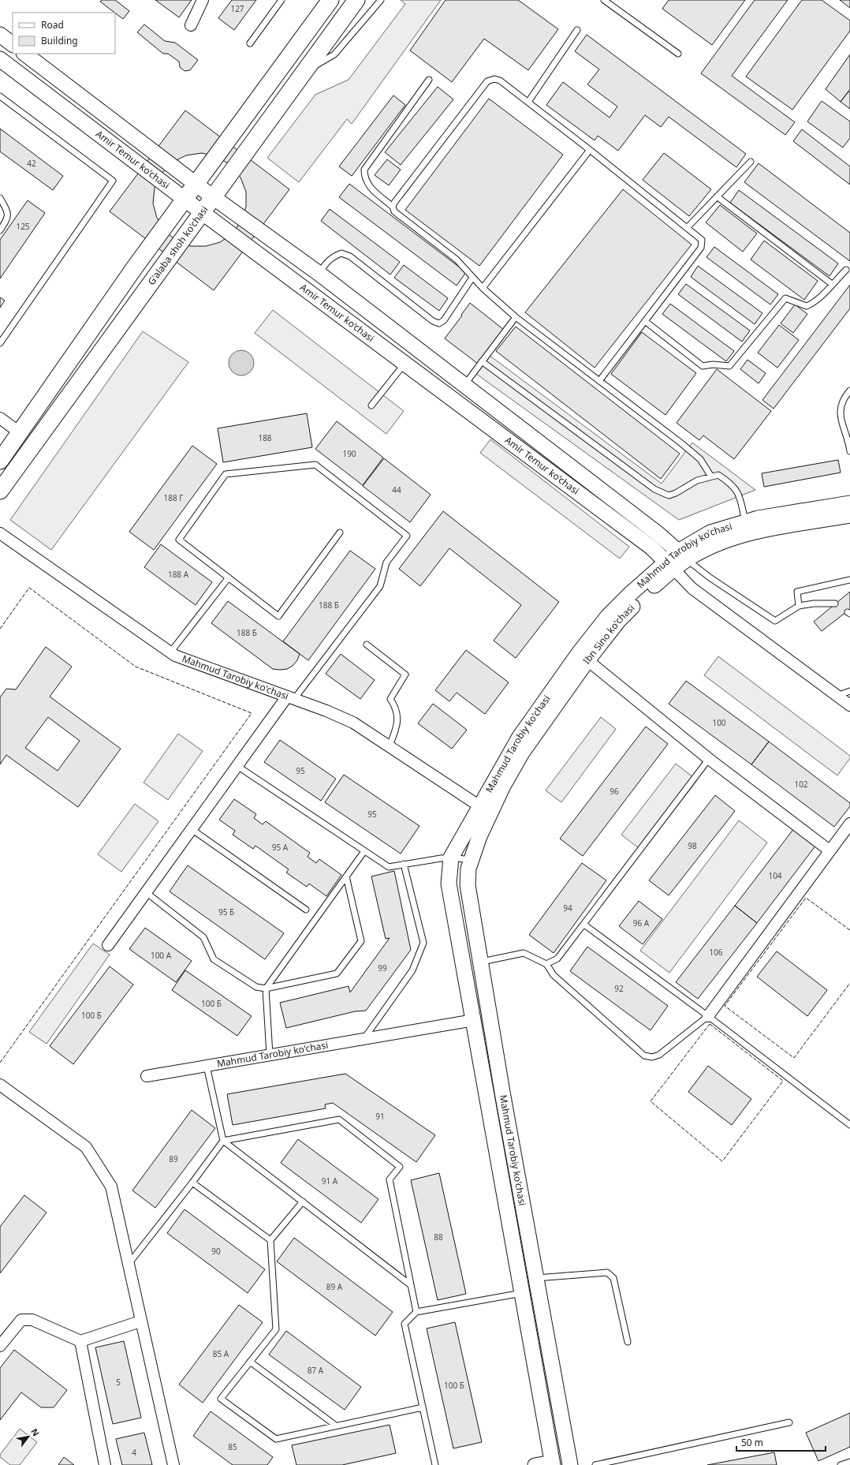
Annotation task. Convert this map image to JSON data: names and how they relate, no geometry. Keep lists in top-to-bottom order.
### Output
{
  "streets": {
    "main road": ["Amir Temur ko‘chasi", "G'alaba shoh ko'chasi", "Mahmud Tarobiy ko'chasi"]
  },
  "crossings": [
    ["Amir Temur ko‘chasi", "G'alaba shoh ko'chasi"],
    ["Amir Temur ko‘chasi", "Mahmud Tarobiy ko'chasi"]
  ],
  "house_numbers": [
    "127",
    "42",
    "125",
    "188",
    "190",
    "44",
    "188 Г",
    "188 А",
    "188 Б",
    "188 Б",
    "100",
    "95",
    "102",
    "96",
    "95",
    "98",
    "95 А",
    "104",
    "94",
    "95 Б",
    "96 А",
    "106",
    "100 А",
    "99",
    "92",
    "100 Б",
    "100 Б",
    "91",
    "89",
    "91 А",
    "88",
    "90",
    "89 А",
    "85 А",
    "87 А",
    "5",
    "100 Б",
    "85",
    "4"
  ],
  "legend": ["Road", "Building"],
  "scale_bar": "50 m",
  "north": "top right"
}
